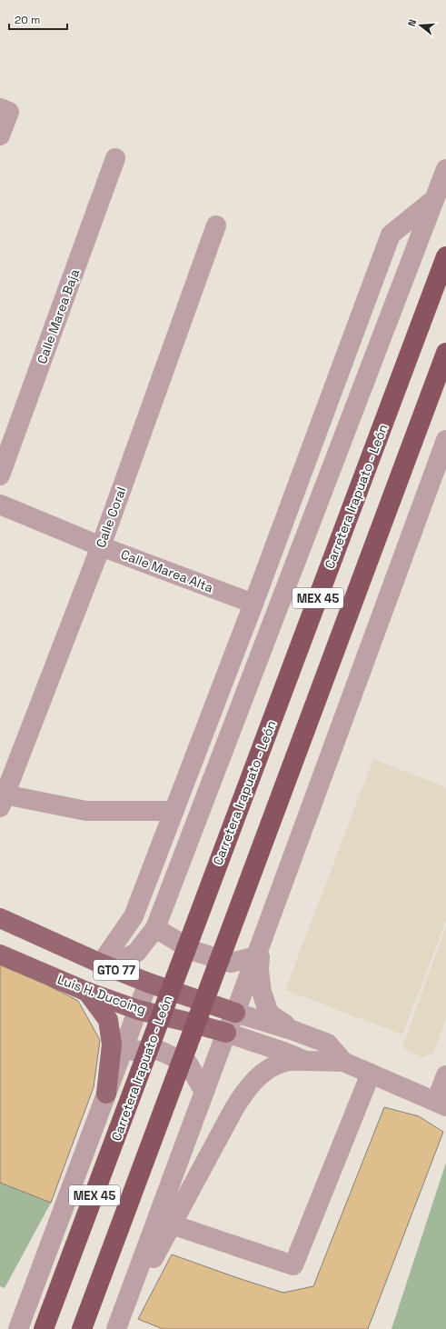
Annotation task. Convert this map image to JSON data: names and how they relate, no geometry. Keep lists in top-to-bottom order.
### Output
{
  "streets": {
    "highway": ["Carretera Irapuato - León", "MEX 45"],
    "main road": ["GTO 77", "Luis H. Ducoing"],
    "street": ["Calle Marea Baja", "Calle Coral", "Calle Marea Alta"]
  },
  "crossings": [
    ["Calle Coral", "Calle Marea Alta"],
    ["GTO 77", "Luis H. Ducoing"]
  ],
  "scale_bar": "20 m",
  "north": "left"
}
